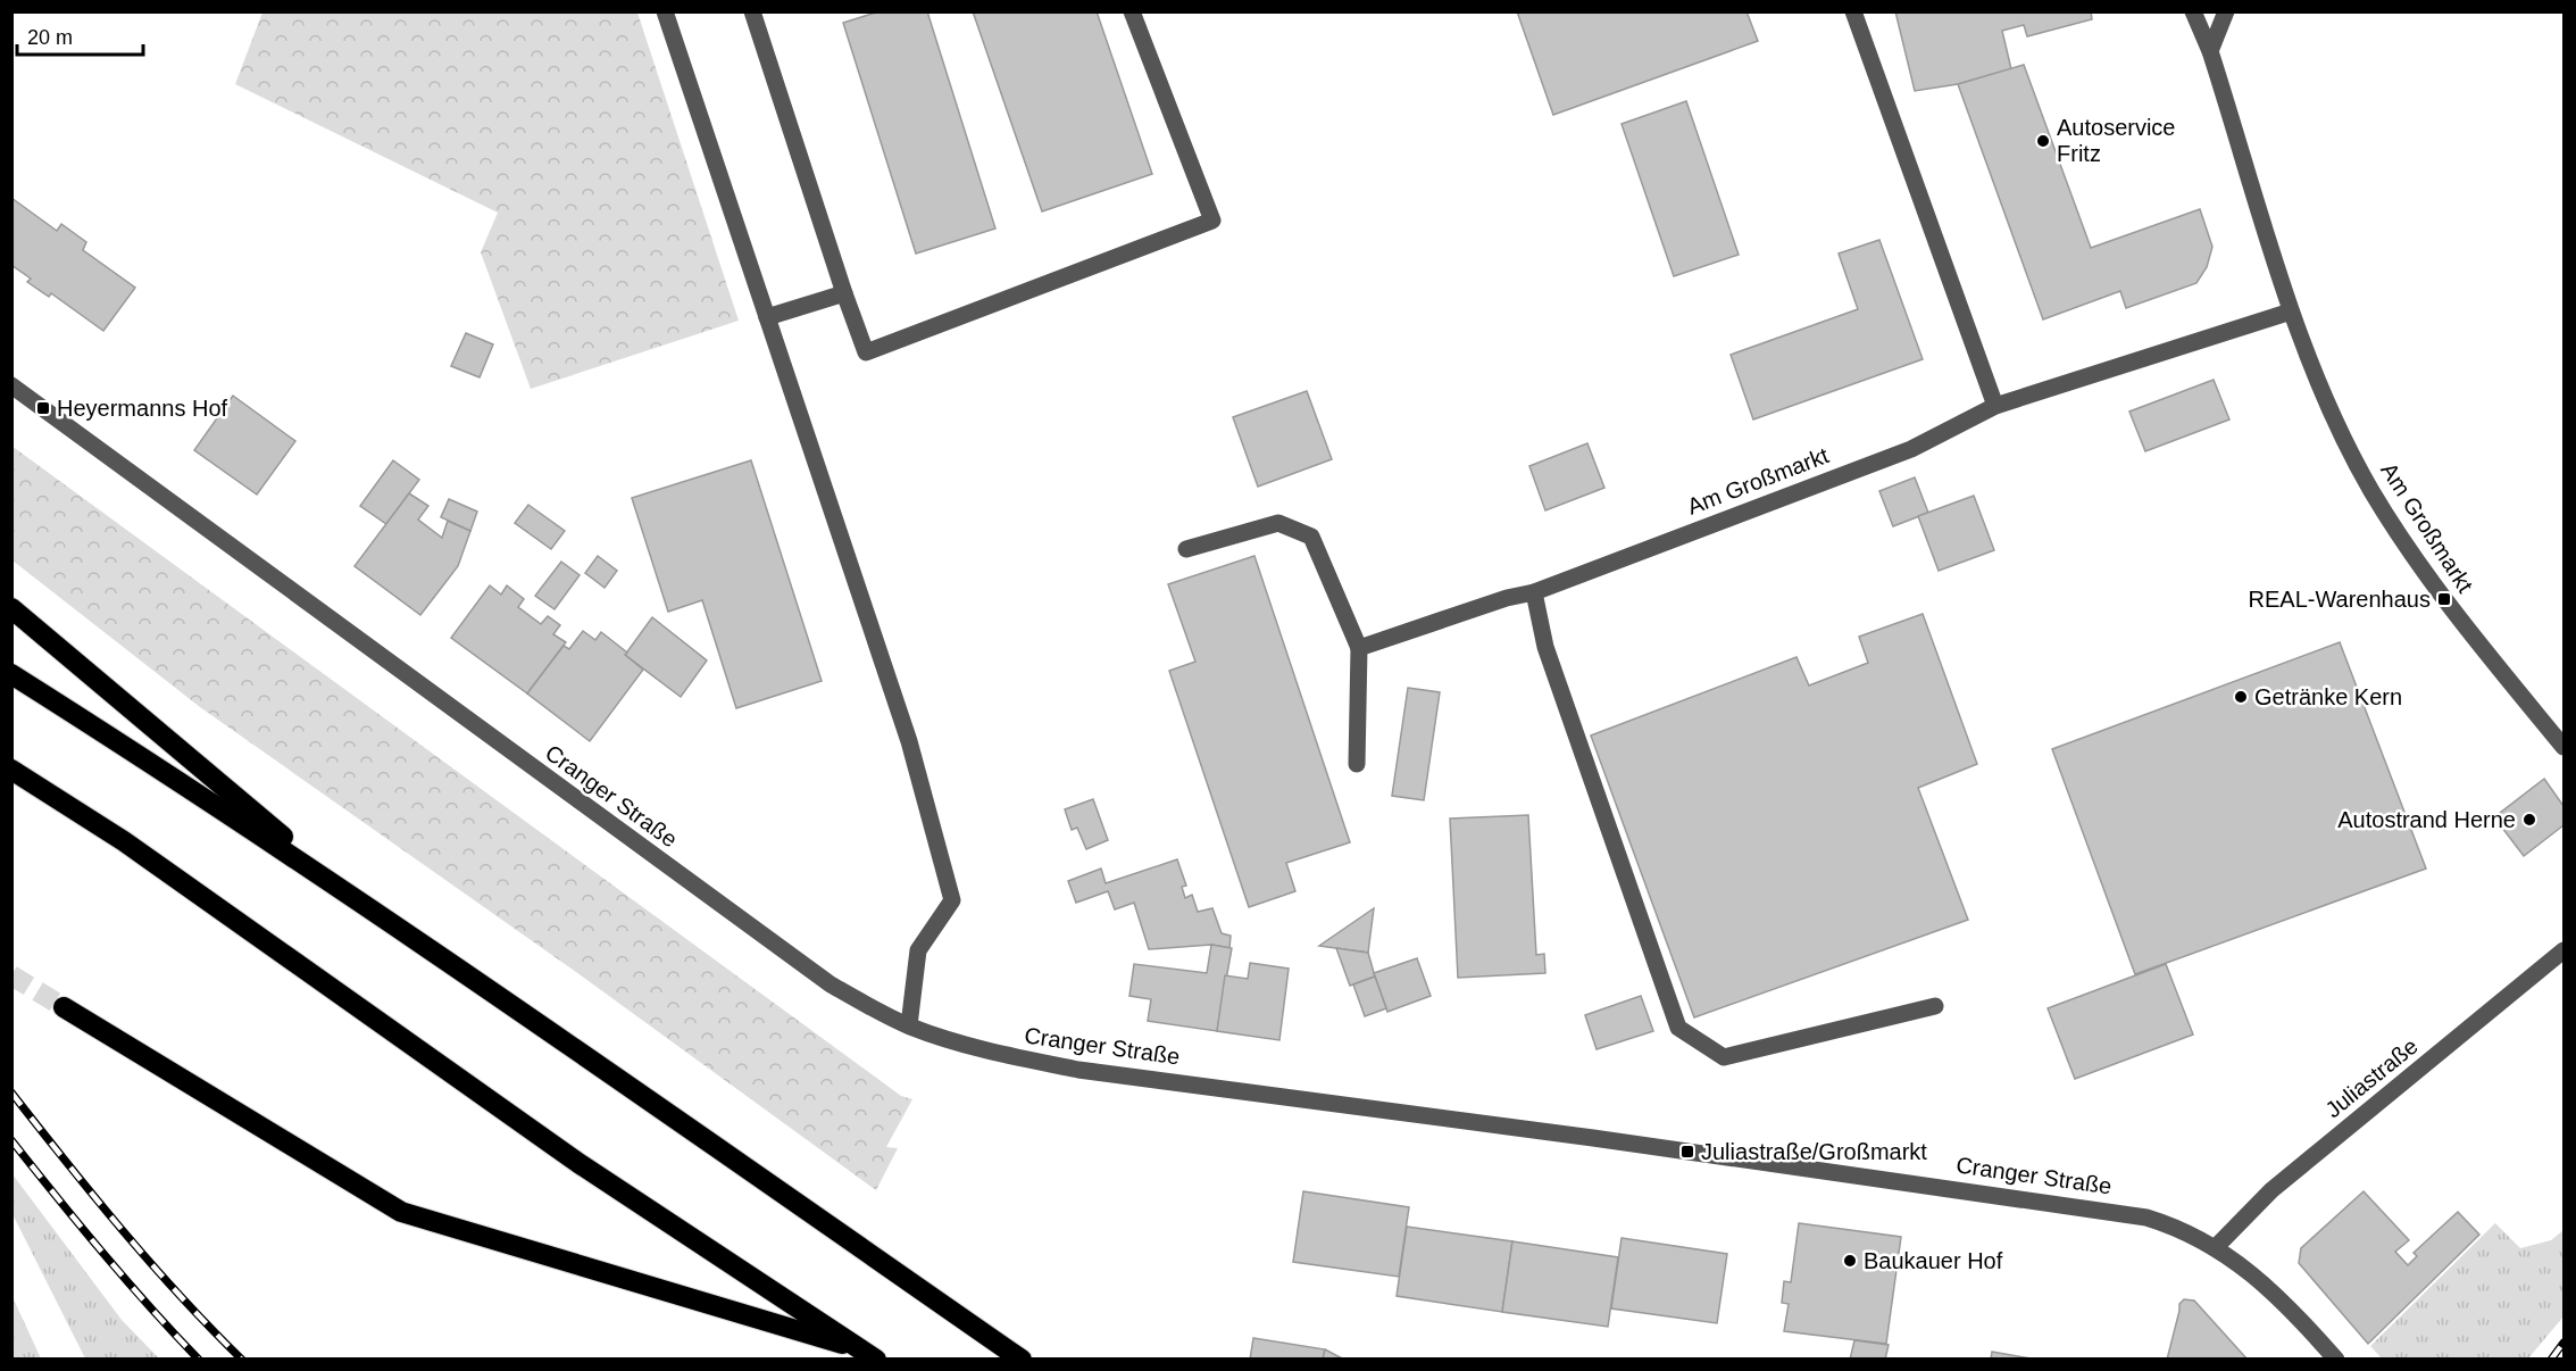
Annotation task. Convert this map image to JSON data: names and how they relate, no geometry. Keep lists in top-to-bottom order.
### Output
{
  "streets": {
    "street": ["Am Großmarkt", "Cranger Straße", "Juliastraße"]
  },
  "crossings": [
    ["Cranger Straße", "Juliastraße"]
  ],
  "places": {
    "other": [
      "Autoservice Fritz",
      "Getränke Kern",
      "Autostrand Herne",
      "Baukauer Hof"
    ],
    "transit": ["Heyermanns Hof", "REAL-Warenhaus", "Juliastraße/Großmarkt"]
  },
  "scale_bar": "20 m"
}
